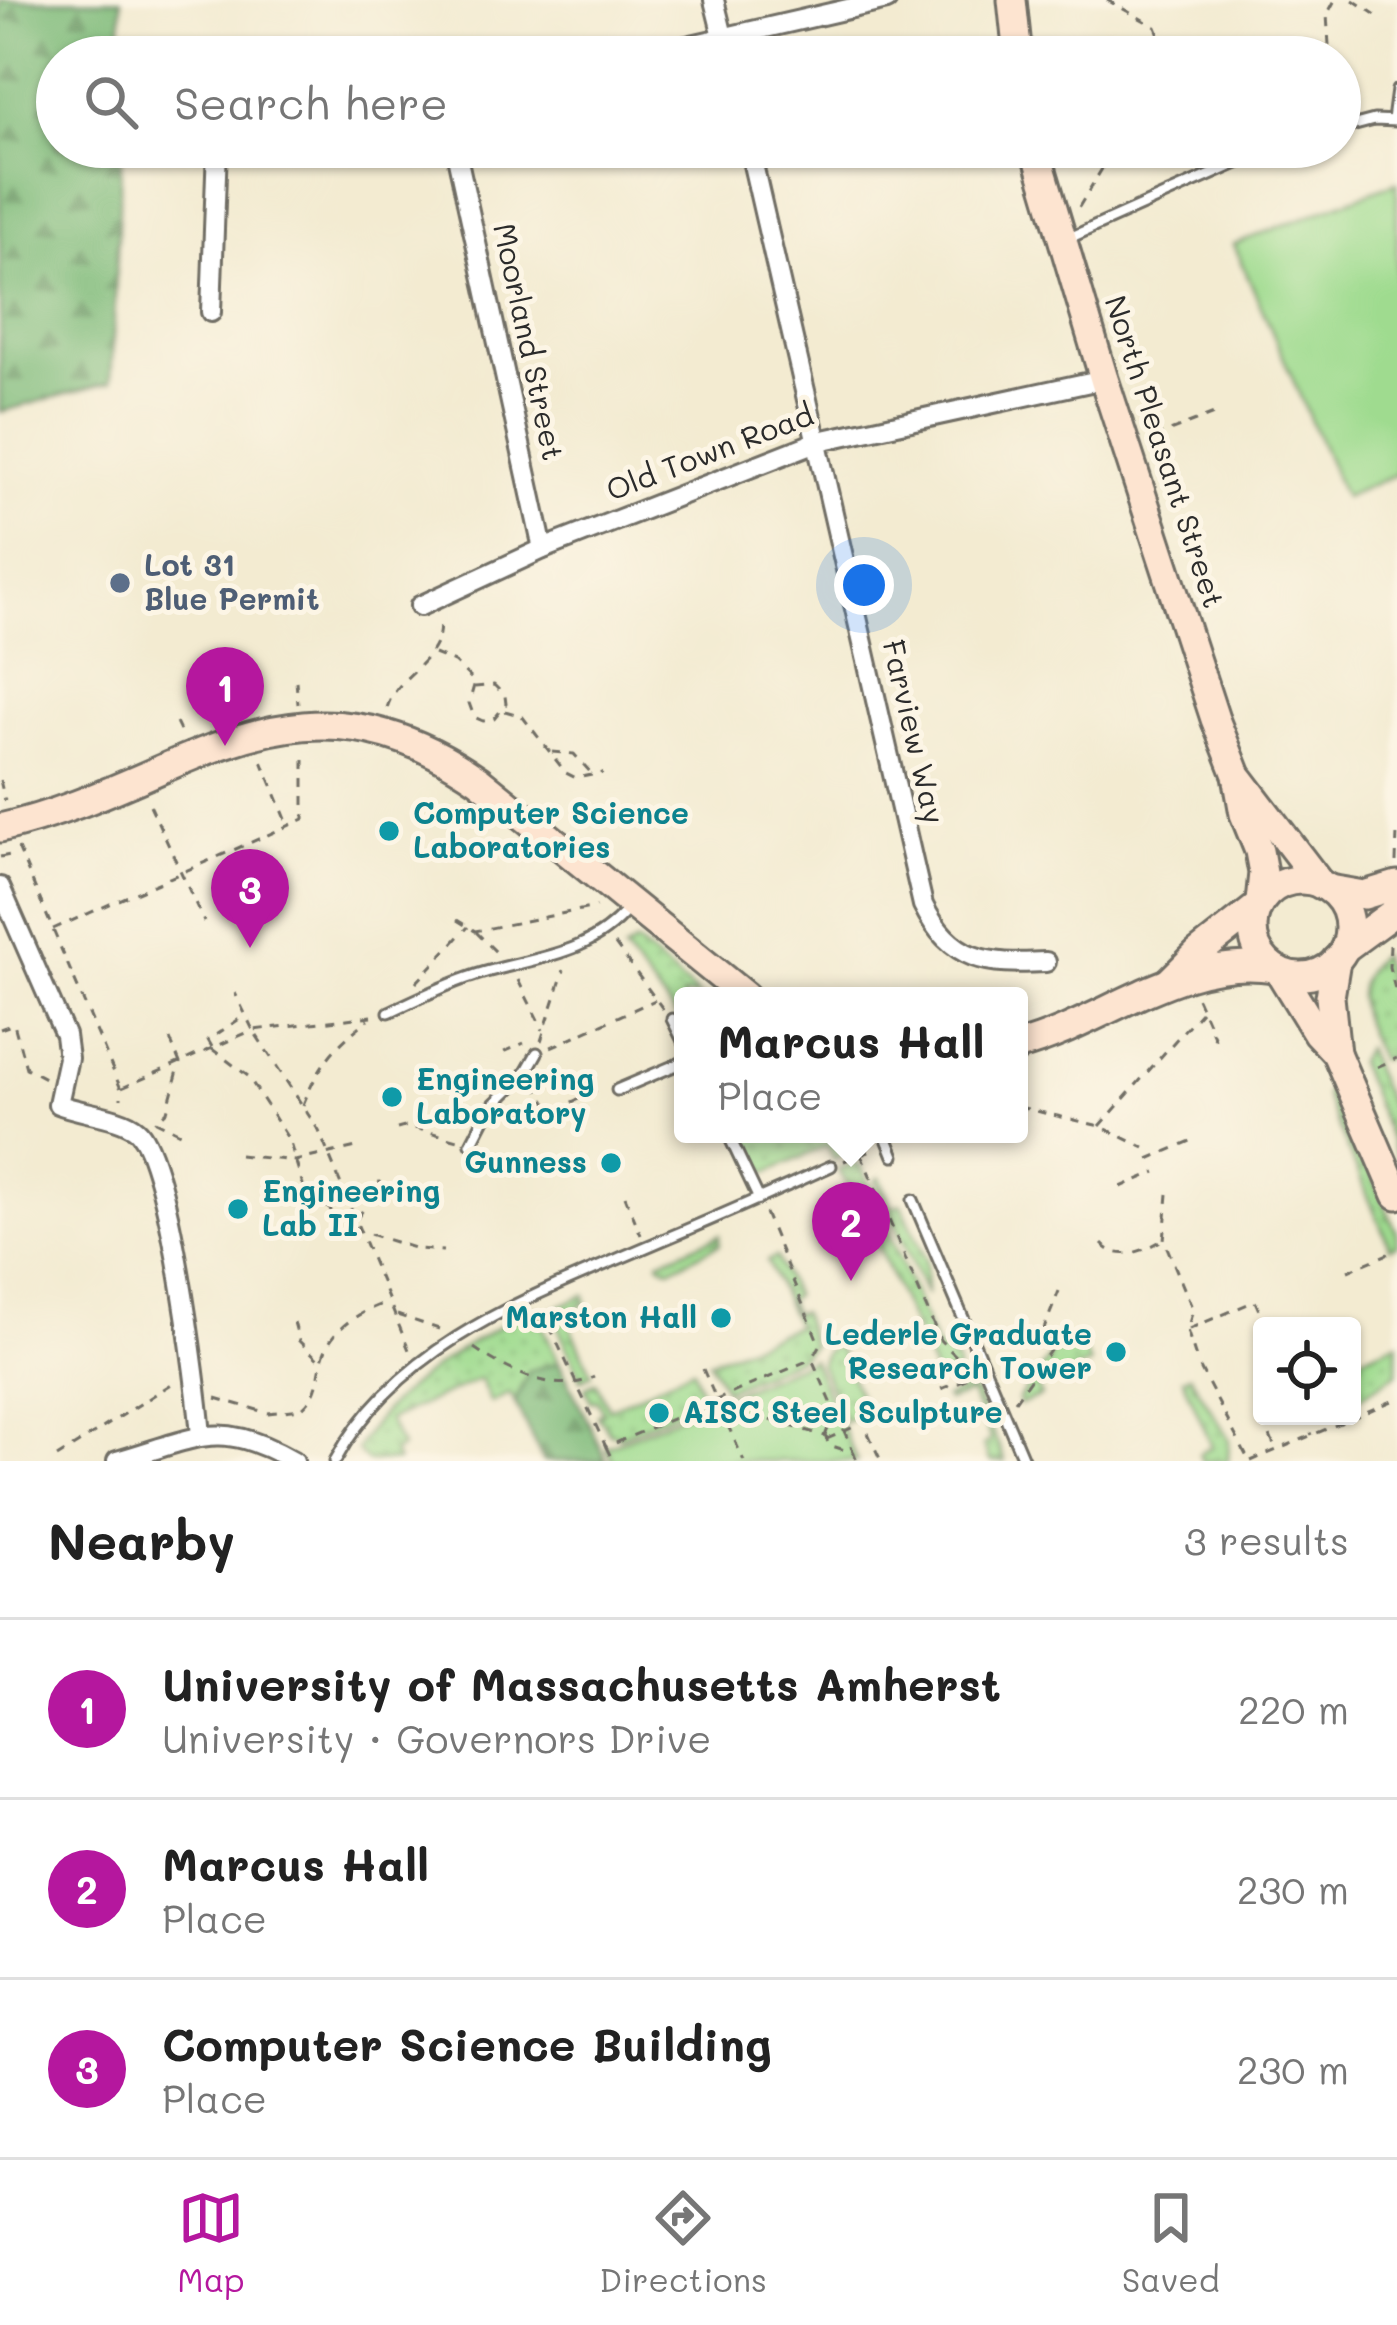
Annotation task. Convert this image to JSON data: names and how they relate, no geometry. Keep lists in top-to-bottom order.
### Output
{
  "streets": {
    "main road": ["North Pleasant Street"],
    "street": ["Moorland Street", "Old Town Road", "Farview Way"]
  },
  "crossings": [
    ["Moorland Street", "Old Town Road"],
    ["North Pleasant Street", "Old Town Road"],
    ["Old Town Road", "Farview Way"]
  ],
  "places": [
    "Lot 31 Blue Permit",
    "Computer Science Laboratories",
    "Engineering Laboratory",
    "Gunness",
    "Engineering Lab II",
    "Marston Hall",
    "Lederle Graduate Research Tower",
    "AISC Steel Sculpture"
  ],
  "page": {
    "search": "Search here",
    "pins": ["1", "3", "2"],
    "popup": ["Marcus Hall", "Place"],
    "heading": ["Nearby", "3 results"],
    "list": [
      {
        "mark": "1",
        "name": "University of Massachusetts Amherst",
        "note": "University · Governors Drive",
        "value": "220 m"
      },
      {
        "mark": "2",
        "name": "Marcus Hall",
        "note": "Place",
        "value": "230 m"
      },
      {
        "mark": "3",
        "name": "Computer Science Building",
        "note": "Place",
        "value": "230 m"
      }
    ],
    "nav": ["Map", "Directions", "Saved"]
  }
}
